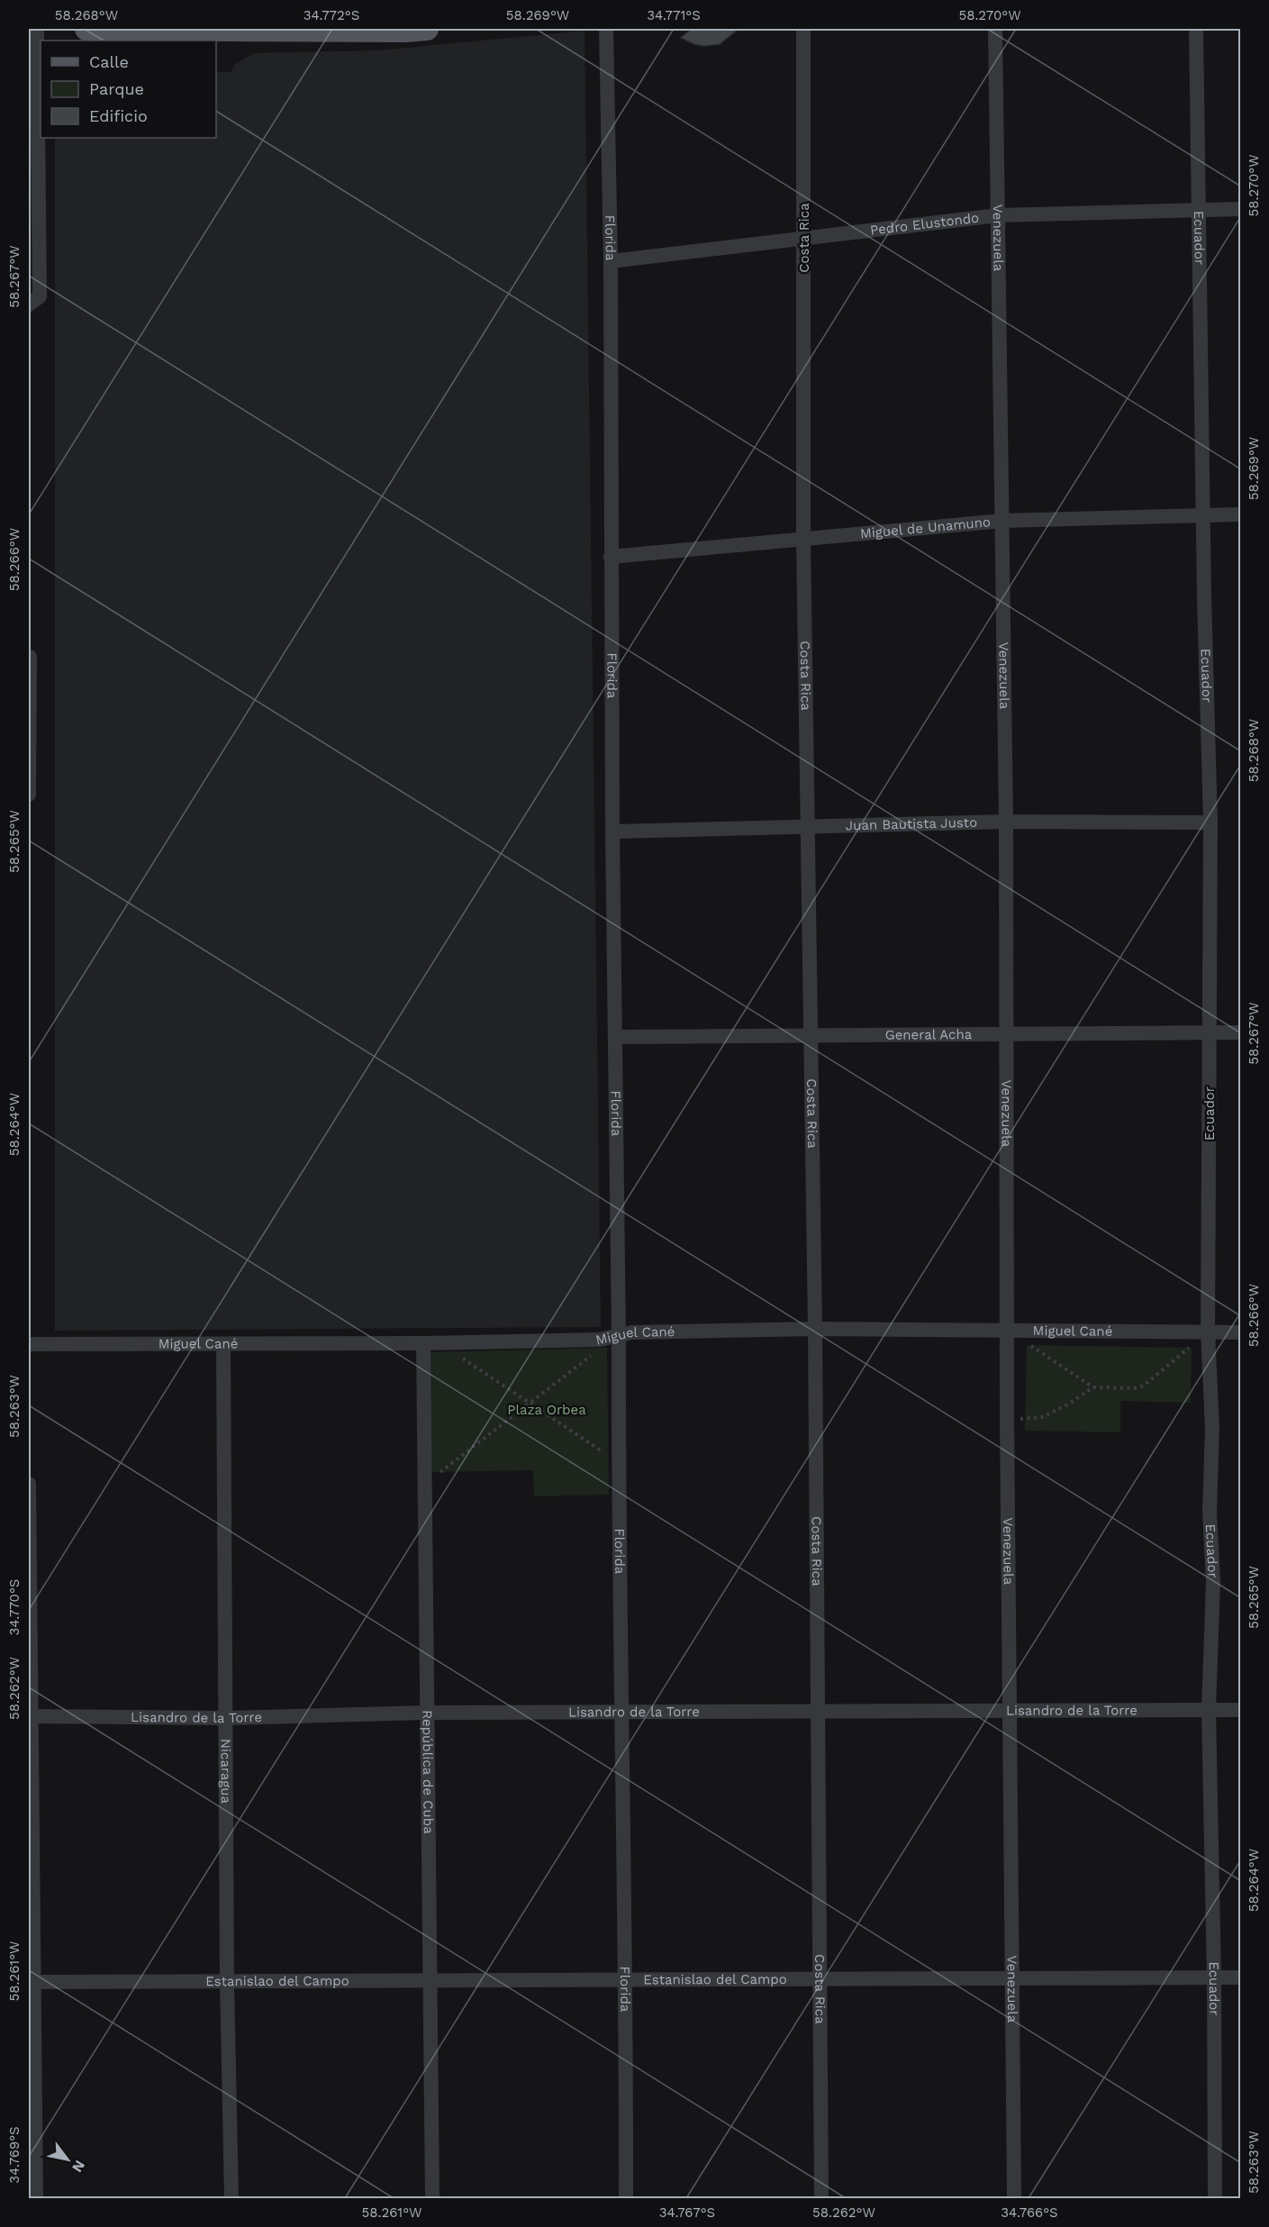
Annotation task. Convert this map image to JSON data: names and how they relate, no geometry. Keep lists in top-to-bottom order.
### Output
{
  "streets": {
    "street": [
      "Pedro Elustondo",
      "Florida",
      "Costa Rica",
      "Venezuela",
      "Ecuador",
      "Miguel de Unamuno",
      "Juan Bautista Justo",
      "General Acha",
      "Miguel Cané",
      "Lisandro de la Torre",
      "República de Cuba",
      "Nicaragua",
      "Estanislao del Campo"
    ]
  },
  "crossings": [
    ["Pedro Elustondo", "Florida"],
    ["Pedro Elustondo", "Costa Rica"],
    ["Pedro Elustondo", "Venezuela"],
    ["Pedro Elustondo", "Ecuador"],
    ["Florida", "Miguel de Unamuno"],
    ["Florida", "Juan Bautista Justo"],
    ["Florida", "General Acha"],
    ["Florida", "Miguel Cané"],
    ["Florida", "Lisandro de la Torre"],
    ["Florida", "Estanislao del Campo"],
    ["Costa Rica", "Miguel de Unamuno"],
    ["Costa Rica", "Juan Bautista Justo"],
    ["Costa Rica", "General Acha"],
    ["Costa Rica", "Miguel Cané"],
    ["Costa Rica", "Lisandro de la Torre"],
    ["Costa Rica", "Estanislao del Campo"],
    ["Venezuela", "Miguel de Unamuno"],
    ["Venezuela", "Juan Bautista Justo"],
    ["Venezuela", "General Acha"],
    ["Venezuela", "Miguel Cané"],
    ["Venezuela", "Lisandro de la Torre"],
    ["Venezuela", "Estanislao del Campo"],
    ["Ecuador", "Miguel de Unamuno"],
    ["Ecuador", "Juan Bautista Justo"],
    ["Ecuador", "General Acha"],
    ["Ecuador", "Miguel Cané"],
    ["Ecuador", "Lisandro de la Torre"],
    ["Ecuador", "Estanislao del Campo"],
    ["Miguel Cané", "República de Cuba"],
    ["Miguel Cané", "Nicaragua"],
    ["Lisandro de la Torre", "República de Cuba"],
    ["Lisandro de la Torre", "Nicaragua"],
    ["República de Cuba", "Estanislao del Campo"],
    ["Nicaragua", "Estanislao del Campo"]
  ],
  "parks": ["Plaza Orbea"],
  "legend": ["Calle", "Parque", "Edificio"],
  "north": "bottom right",
  "coordinates": [
    "58.268°W",
    "34.772°S",
    "58.269°W",
    "34.771°S",
    "58.270°W",
    "58.267°W",
    "58.266°W",
    "58.265°W",
    "58.264°W",
    "58.263°W",
    "34.770°S",
    "58.262°W",
    "58.261°W",
    "34.769°S",
    "34.767°S",
    "34.766°S"
  ]
}
